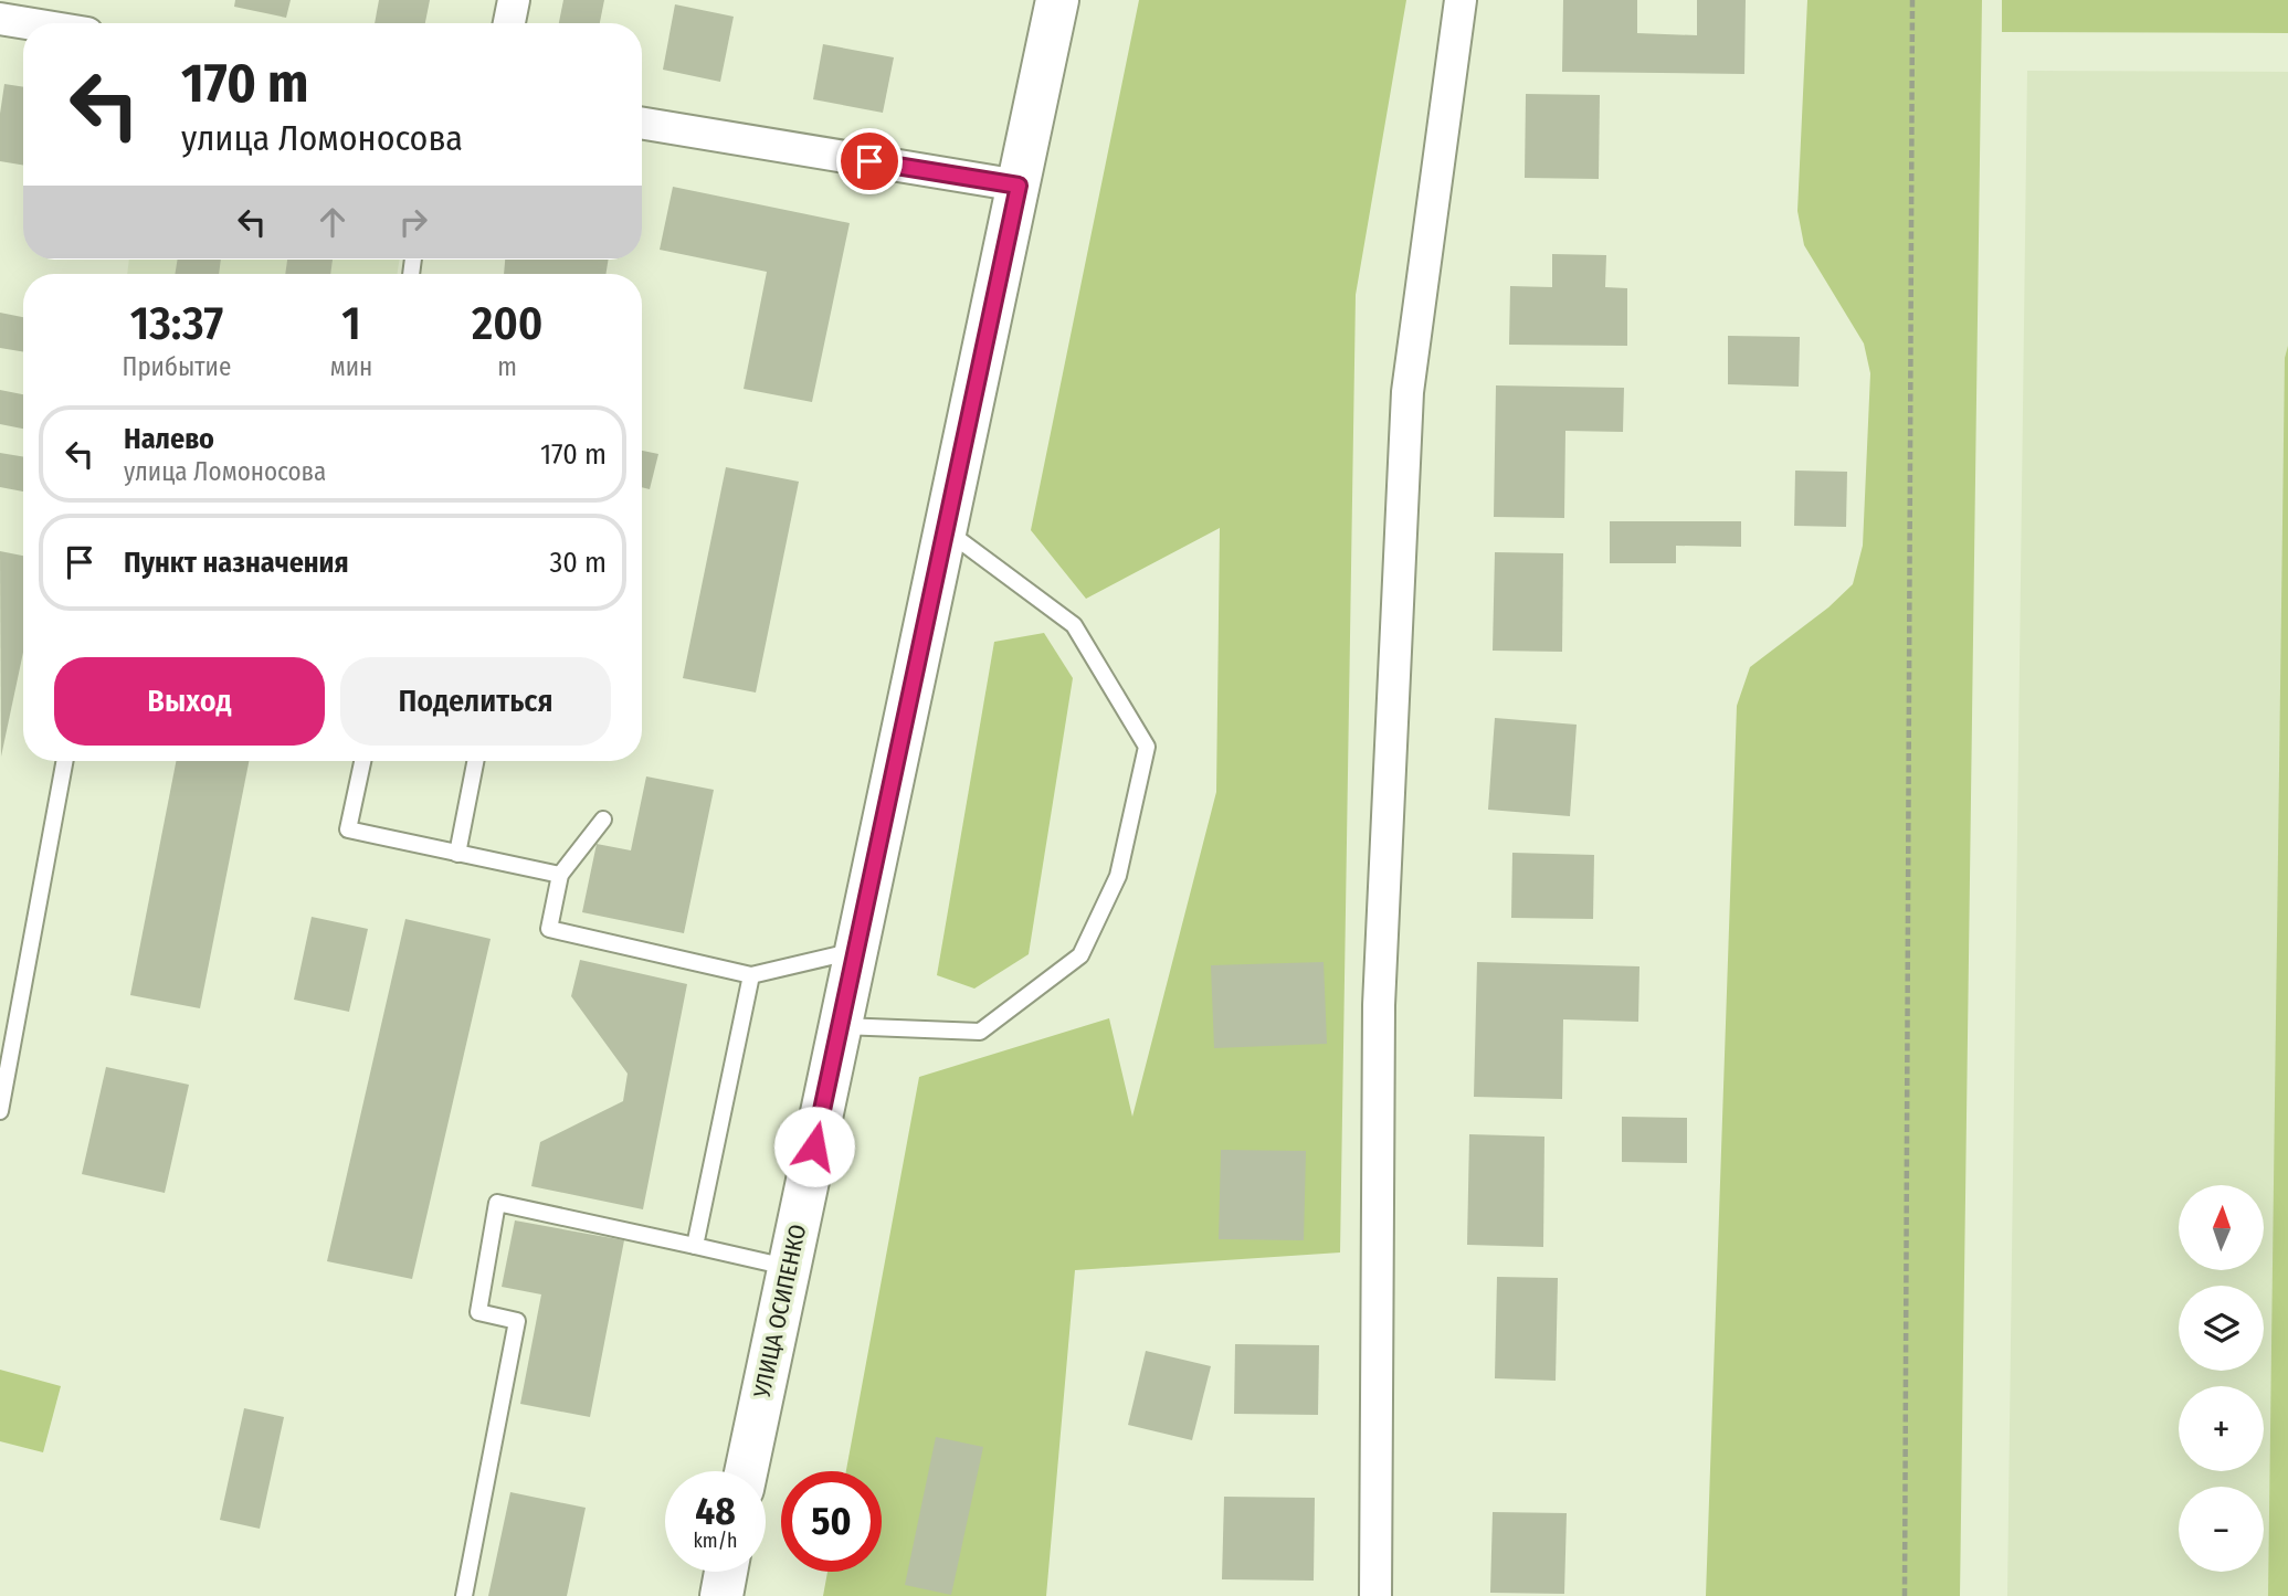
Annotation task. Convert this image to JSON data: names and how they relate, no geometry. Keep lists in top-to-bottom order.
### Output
{
  "streets": {
    "main road": ["УЛИЦА ОСИПЕНКО"]
  },
  "north": "top",
  "page": {
    "turn": ["170 m", "улица Ломоносова"],
    "eta": [
      "13:37",
      "Прибытие",
      "1",
      "мин",
      "200",
      "m"
    ],
    "list": [
      {
        "name": "Налево",
        "note": "улица Ломоносова",
        "value": "170 m"
      },
      {
        "name": "Пункт назначения",
        "value": "30 m"
      }
    ],
    "buttons": ["Выход", "Поделиться"],
    "map_buttons": ["+", "−"],
    "speed": "48 km/h",
    "limit": "50"
  }
}
